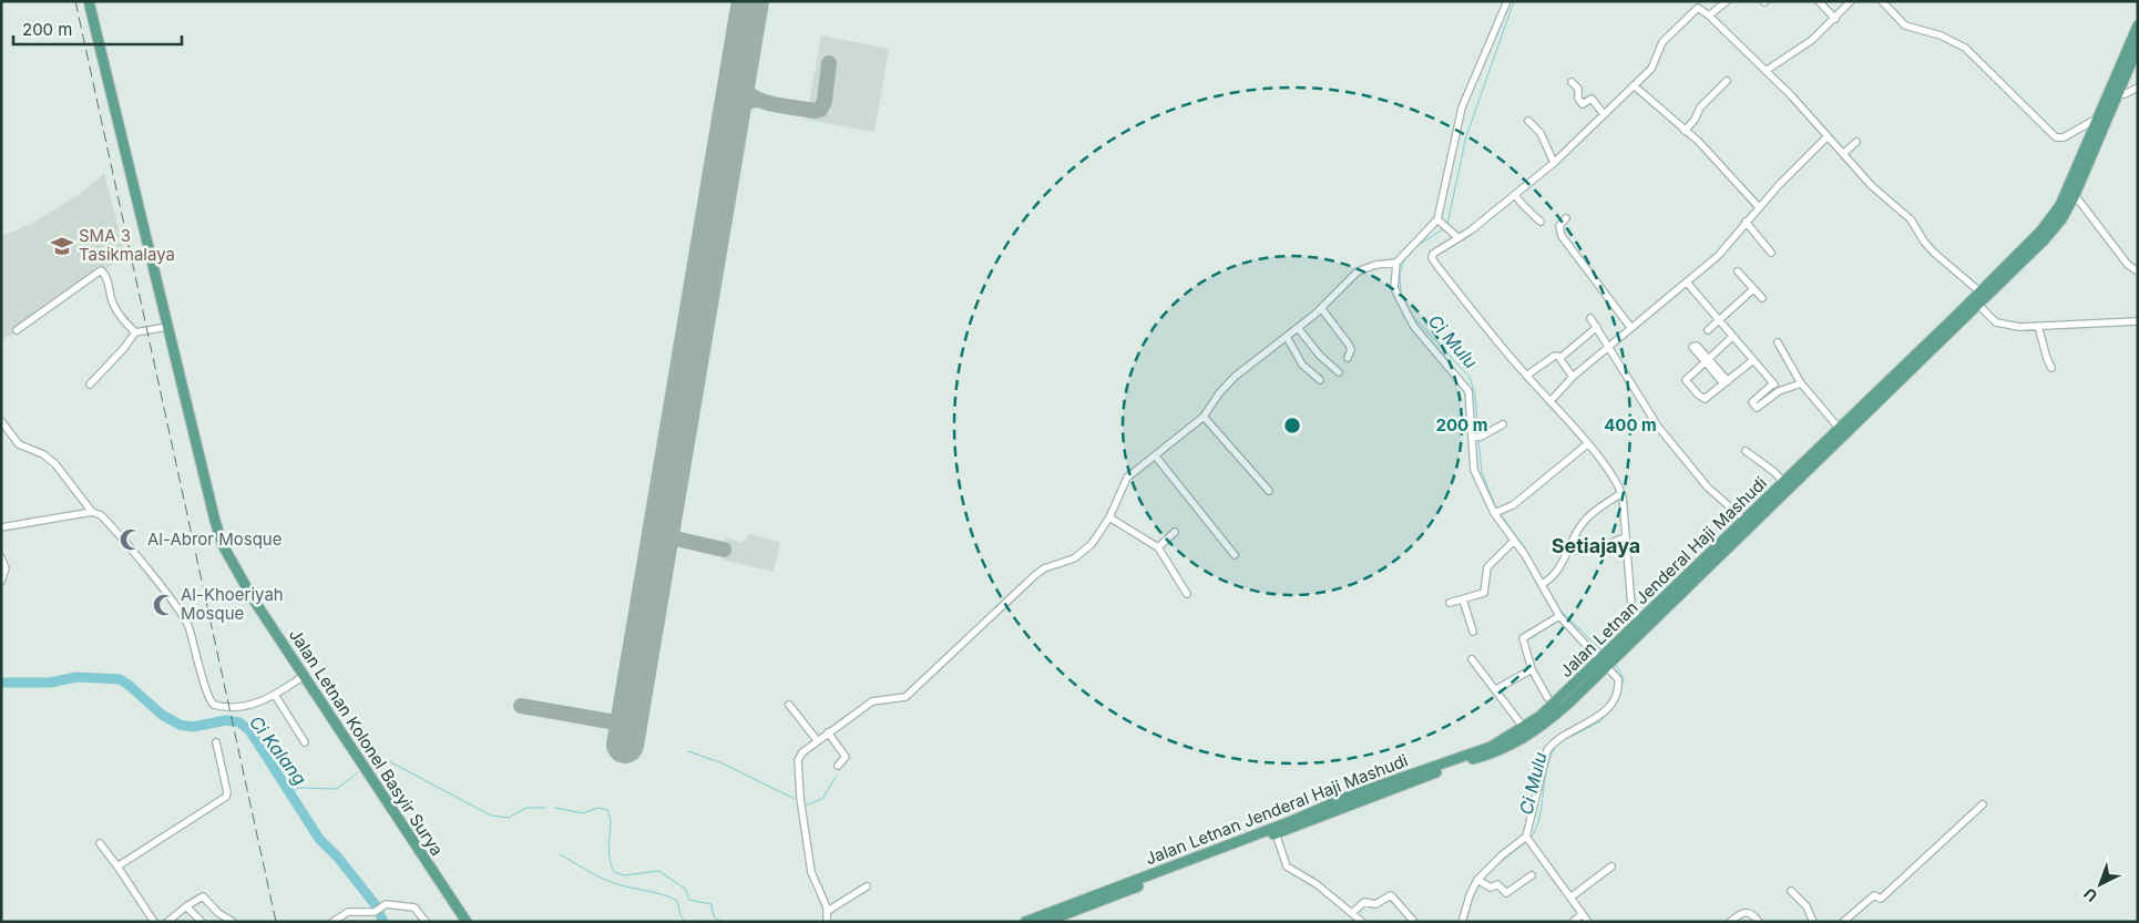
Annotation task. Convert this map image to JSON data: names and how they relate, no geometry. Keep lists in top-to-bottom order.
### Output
{
  "streets": {
    "main road": ["Jalan Letnan Jenderal Haji Mashudi", "Jalan Letnan Kolonel Basyir Surya"]
  },
  "districts": ["Setiajaya"],
  "water": ["Ci Mulu", "Ci Kalang"],
  "places": {
    "school or university": ["SMA 3 Tasikmalaya"],
    "mosque": ["Al-Abror Mosque", "Al-Khoeriyah Mosque"]
  },
  "scale_bar": "200 m",
  "north": "bottom left",
  "rings": ["200 m", "400 m"]
}
